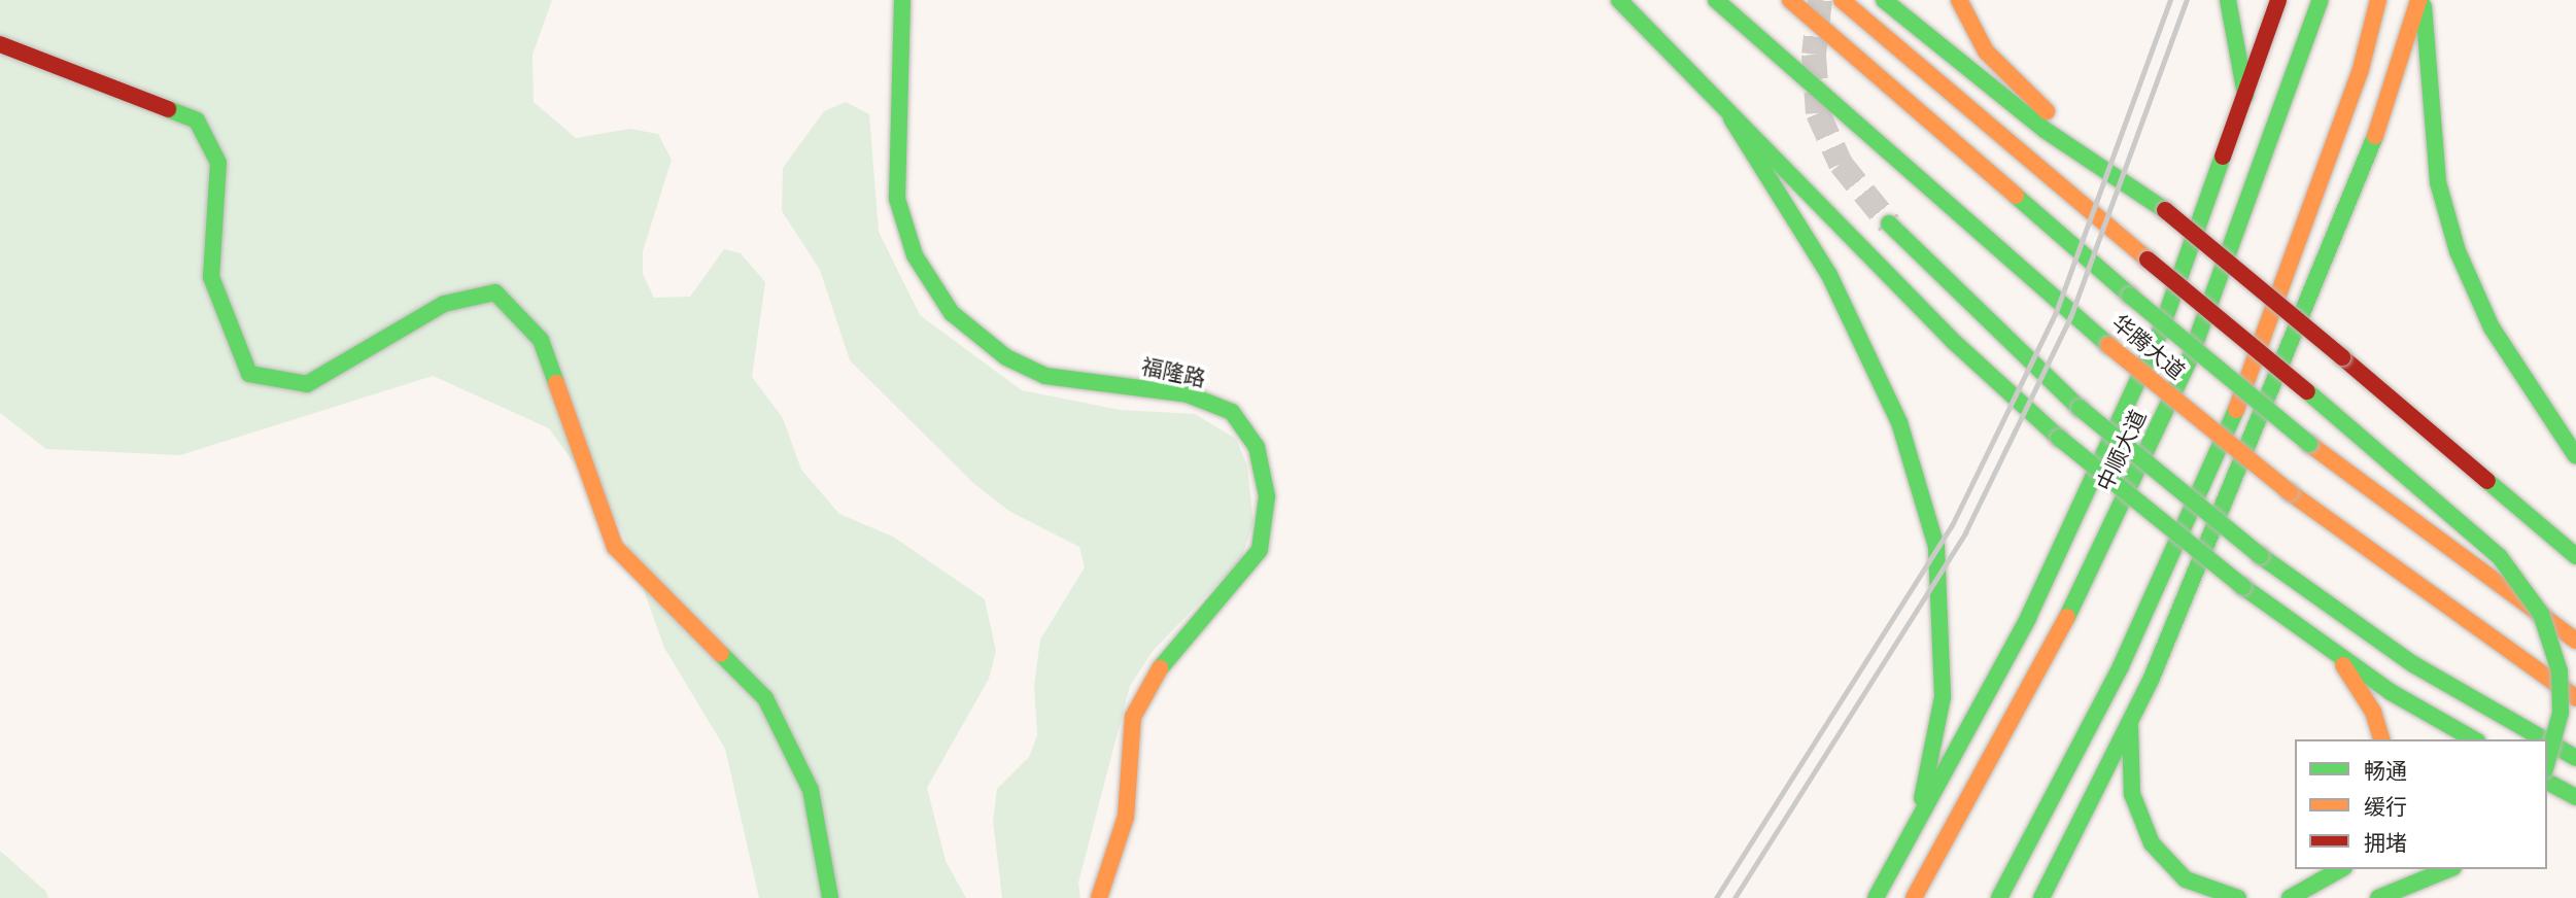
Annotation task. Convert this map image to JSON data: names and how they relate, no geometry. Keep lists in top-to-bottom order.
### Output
{
  "streets": {
    "main road": ["华腾大道", "福隆路", "中顺大道"]
  },
  "legend": ["畅通", "缓行", "拥堵"]
}
